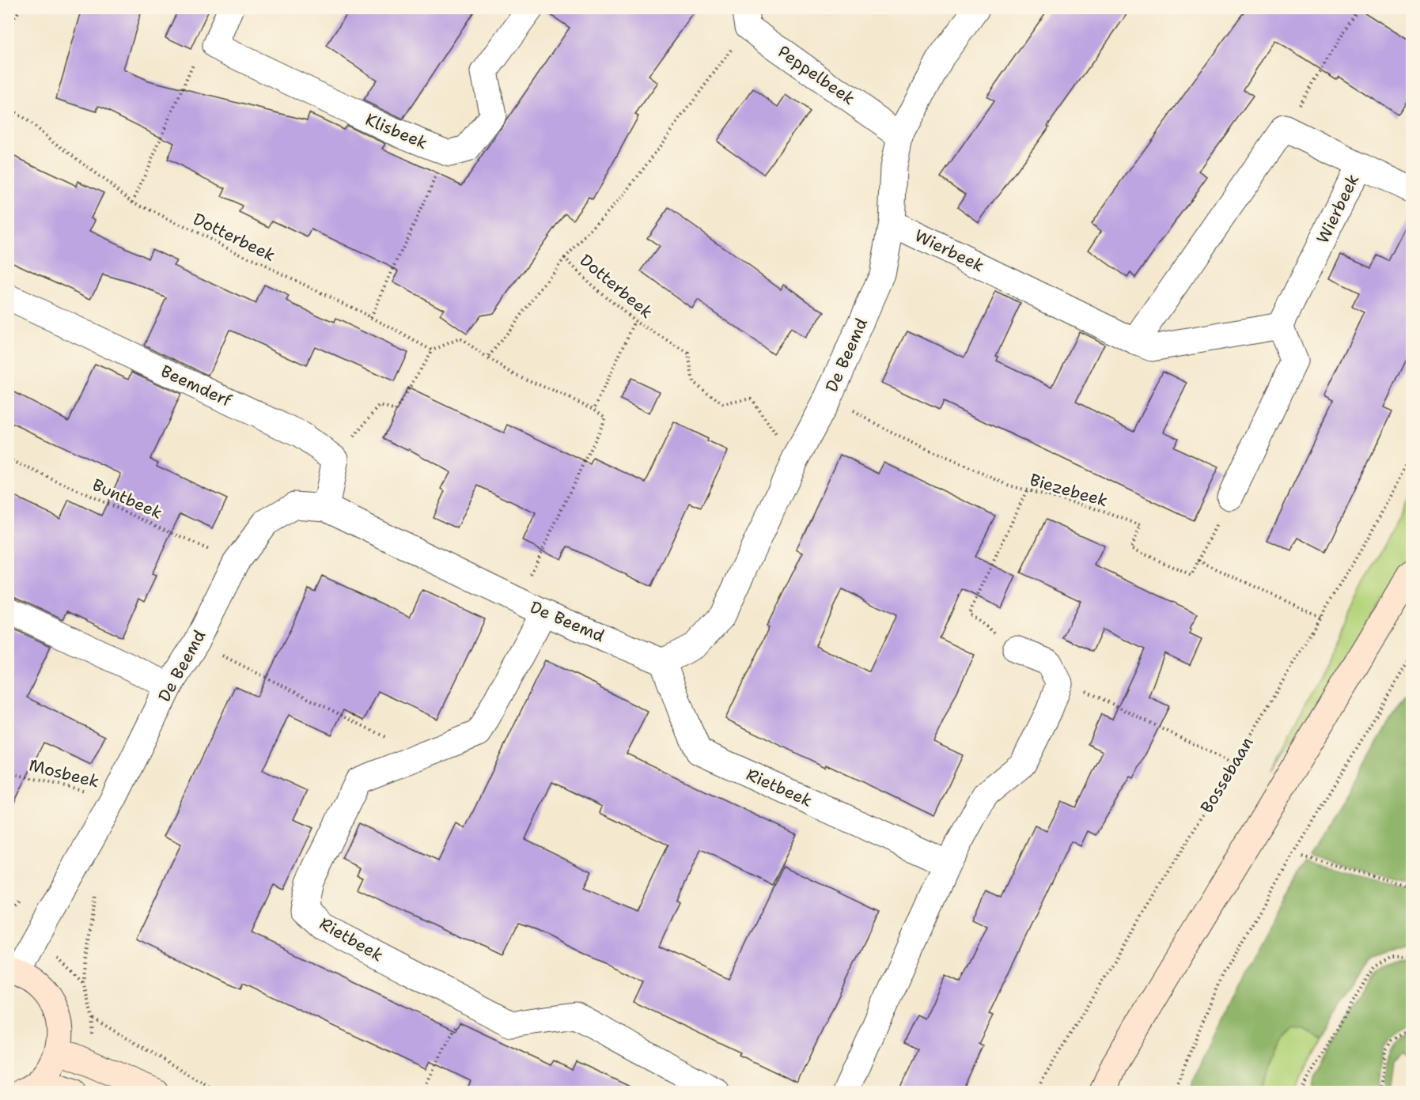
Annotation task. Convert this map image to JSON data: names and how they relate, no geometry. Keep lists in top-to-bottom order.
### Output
{
  "streets": {
    "street": [
      "Peppelbeek",
      "Klisbeek",
      "Wierbeek",
      "De Beemd",
      "Beemderf",
      "Rietbeek"
    ],
    "path": [
      "Dotterbeek",
      "Biezebeek",
      "Buntbeek",
      "Mosbeek",
      "Bossebaan"
    ]
  },
  "crossings": [
    ["Peppelbeek", "Dotterbeek"],
    ["Peppelbeek", "De Beemd"],
    ["Wierbeek", "De Beemd"],
    ["Dotterbeek", "De Beemd"],
    ["De Beemd", "Biezebeek"],
    ["De Beemd", "Buntbeek"],
    ["De Beemd", "Mosbeek"],
    ["De Beemd", "Rietbeek"]
  ]
}
